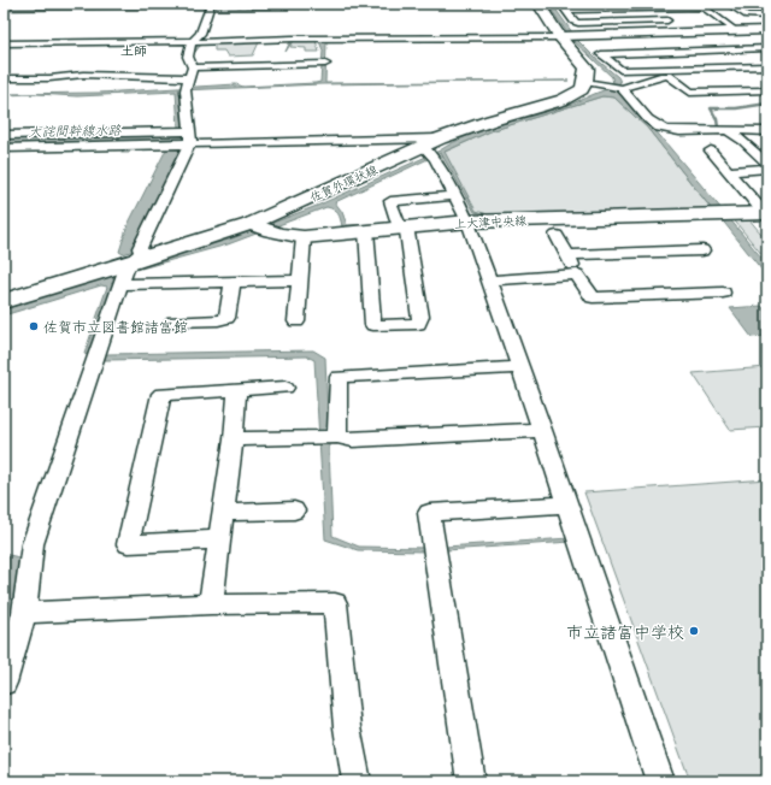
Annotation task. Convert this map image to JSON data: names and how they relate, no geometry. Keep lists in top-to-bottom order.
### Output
{
  "streets": {
    "main road": ["佐賀外環状線"],
    "street": ["上大津中央線"]
  },
  "crossings": [
    ["佐賀外環状線", "上大津中央線"]
  ],
  "districts": ["土師"],
  "water": ["大詫間幹線水路"],
  "places": ["佐賀市立図書館諸富館", "市立諸富中学校"]
}
